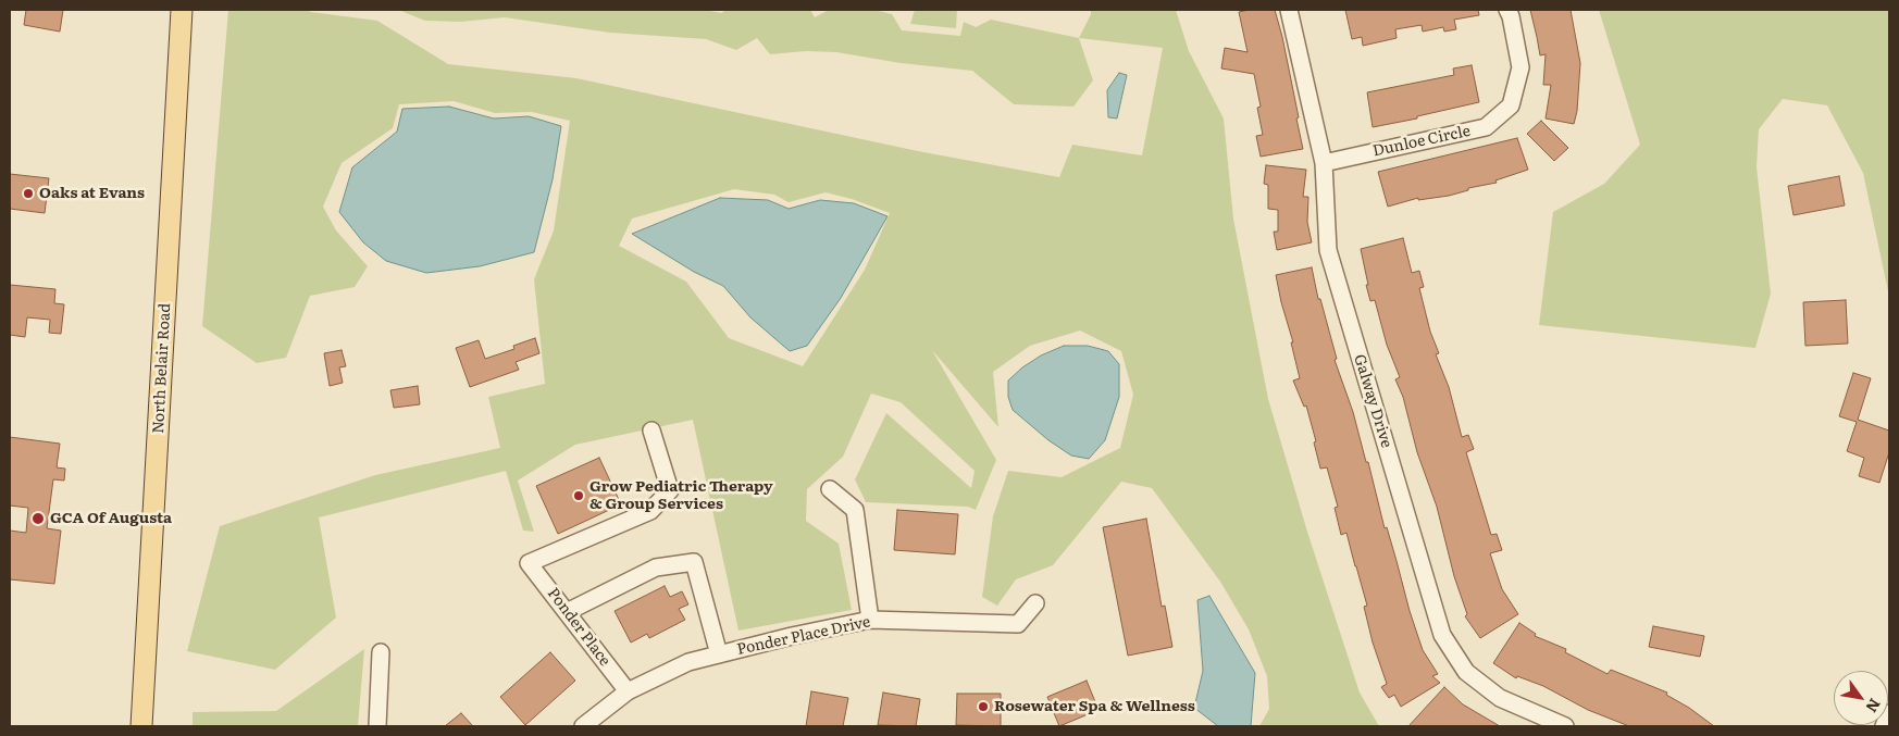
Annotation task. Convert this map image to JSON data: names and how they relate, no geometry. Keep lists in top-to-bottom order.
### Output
{
  "streets": {
    "main road": ["North Belair Road"],
    "street": [
      "Dunloe Circle",
      "Galway Drive",
      "Ponder Place",
      "Ponder Place Drive"
    ]
  },
  "crossings": [
    ["Dunloe Circle", "Galway Drive"],
    ["Ponder Place", "Ponder Place Drive"]
  ],
  "places": [
    "Oaks at Evans",
    "Grow Pediatric Therapy & Group Services",
    "GCA Of Augusta",
    "Rosewater Spa & Wellness"
  ],
  "north": "bottom right"
}
